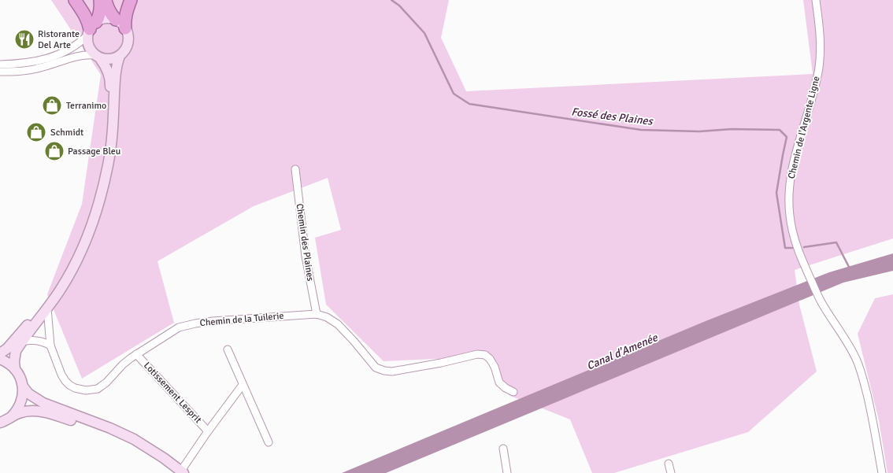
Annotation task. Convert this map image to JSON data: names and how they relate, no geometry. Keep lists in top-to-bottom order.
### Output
{
  "streets": {
    "street": [
      "Chemin de l'Argente Ligne",
      "Chemin des Plaines",
      "Chemin de la Tuilerie",
      "Lotissement Lesprit"
    ]
  },
  "crossings": [
    ["Chemin des Plaines", "Chemin de la Tuilerie"],
    ["Chemin de la Tuilerie", "Lotissement Lesprit"]
  ],
  "water": ["Fossé des Plaines", "Canal d'Amenée"],
  "places": {
    "restaurant": ["Ristorante Del Arte"],
    "shop": ["Terranimo", "Schmidt", "Passage Bleu"]
  }
}
